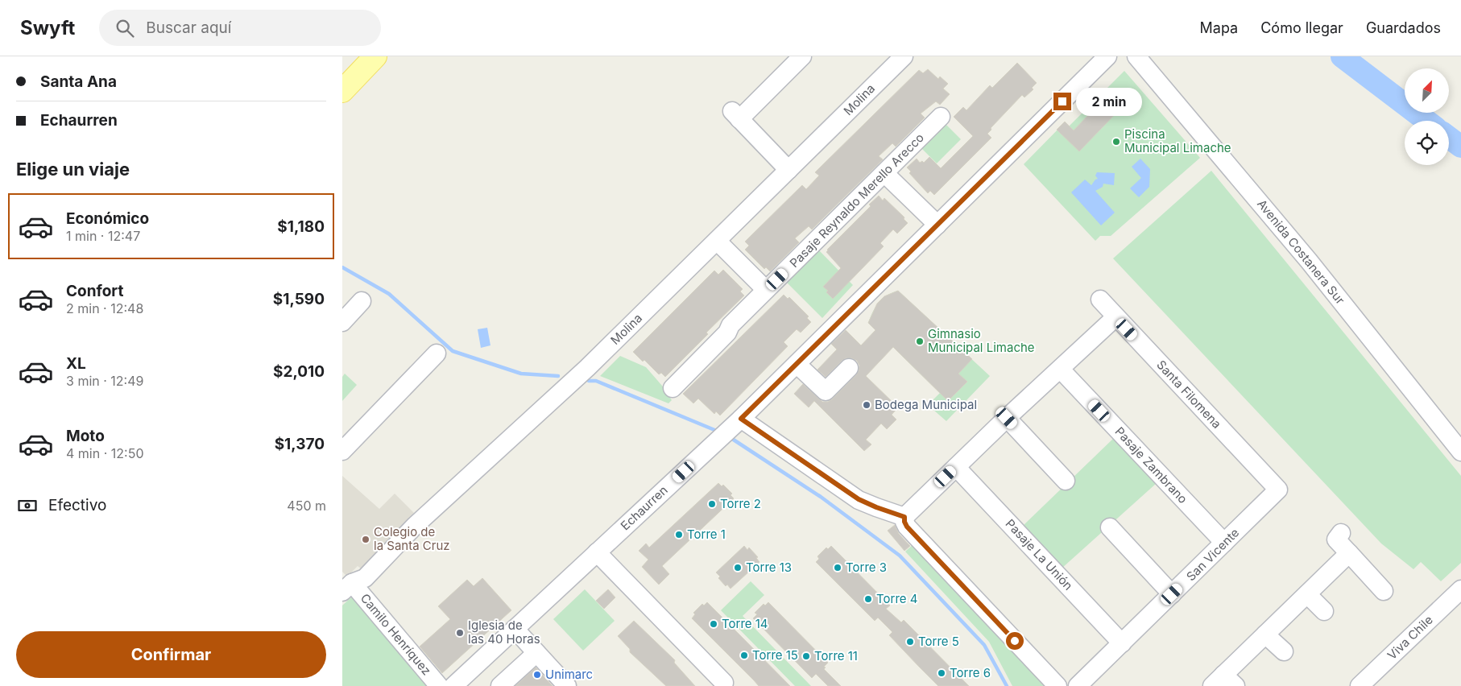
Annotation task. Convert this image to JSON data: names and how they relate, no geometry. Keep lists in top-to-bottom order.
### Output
{
  "streets": {
    "street": [
      "Molina",
      "Pasaje Reynaldo Merello Arecco",
      "Avenida Costanera Sur",
      "Santa Filomena",
      "Pasaje Zambrano",
      "Echaurren",
      "Pasaje La Unión",
      "San Vicente",
      "Camilo Henríquez",
      "Viva Chile"
    ]
  },
  "crossings": [
    ["Molina", "Camilo Henríquez"],
    ["Santa Filomena", "San Vicente"],
    ["Pasaje Zambrano", "San Vicente"],
    ["Pasaje La Unión", "San Vicente"]
  ],
  "places": [
    "Piscina Municipal Limache",
    "Gimnasio Municipal Limache",
    "Bodega Municipal",
    "Torre 2",
    "Torre 1",
    "Colegio de la Santa Cruz",
    "Torre 13",
    "Torre 3",
    "Torre 4",
    "Torre 14",
    "Iglesia de las 40 Horas",
    "Torre 5",
    "Torre 15",
    "Torre 11",
    "Torre 6",
    "Unimarc"
  ],
  "north": "top right",
  "page": {
    "header": "Swyft",
    "search": "Buscar aquí",
    "nav": ["Mapa", "Cómo llegar", "Guardados"],
    "banner": ["Santa Ana", "Echaurren"],
    "bubble": "2 min",
    "heading": "Elige un viaje",
    "list": [
      {
        "name": "Económico",
        "note": "1 min · 12:47",
        "value": "$1,180"
      },
      {
        "name": "Confort",
        "note": "2 min · 12:48",
        "value": "$1,590"
      },
      {
        "name": "XL",
        "note": "3 min · 12:49",
        "value": "$2,010"
      },
      {
        "name": "Moto",
        "note": "4 min · 12:50",
        "value": "$1,370"
      }
    ],
    "pay": ["Efectivo", "450 m"],
    "buttons": "Confirmar"
  }
}
